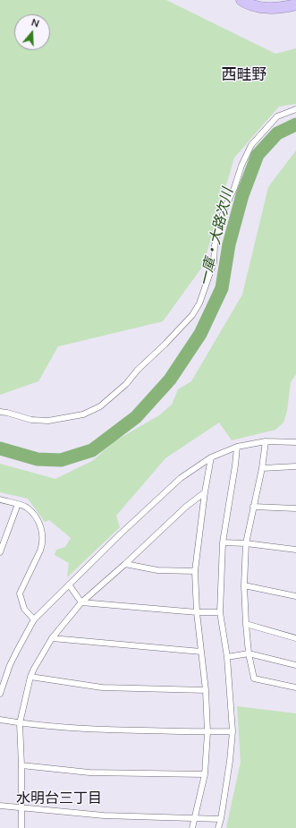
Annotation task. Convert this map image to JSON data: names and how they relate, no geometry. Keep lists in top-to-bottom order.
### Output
{
  "districts": ["西畦野", "水明台三丁目"],
  "water": ["一庫・大路次川"],
  "north": "top"
}
